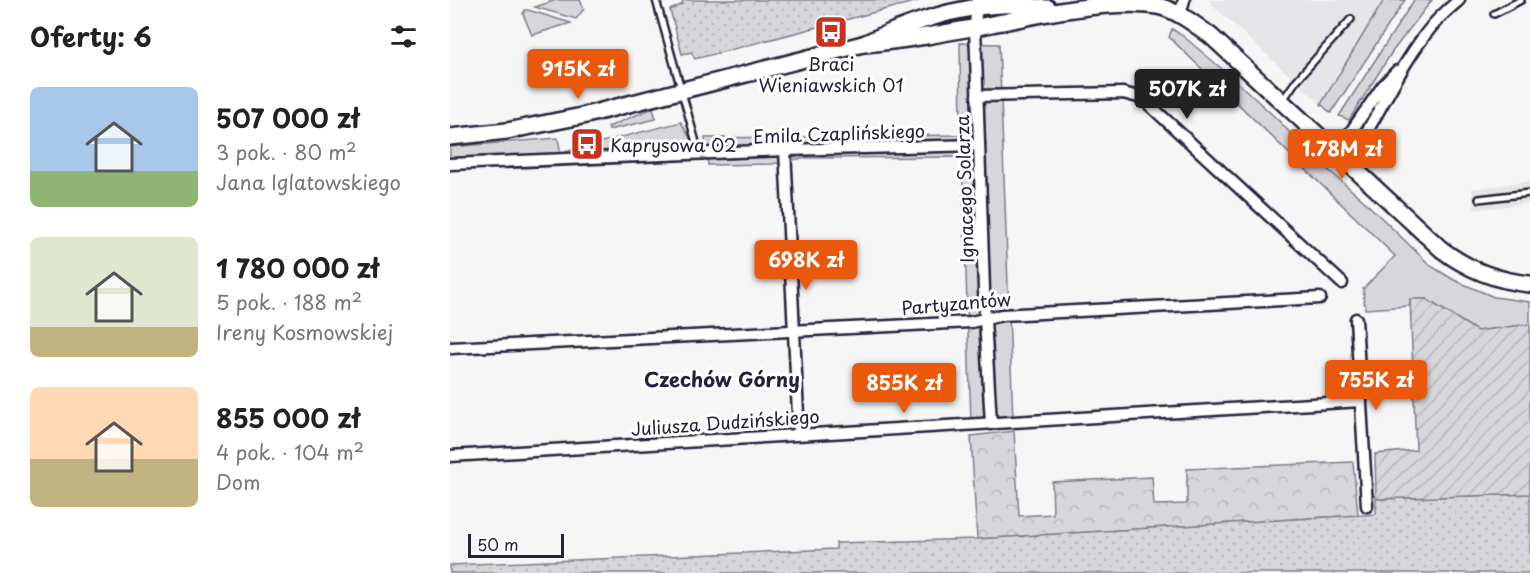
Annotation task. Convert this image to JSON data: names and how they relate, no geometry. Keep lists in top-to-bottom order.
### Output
{
  "streets": {
    "street": [
      "Emila Czaplińskiego",
      "Ignacego Solarza",
      "Partyzantów",
      "Juliusza Dudzińskiego"
    ]
  },
  "crossings": [
    ["Emila Czaplińskiego", "Ignacego Solarza"],
    ["Ignacego Solarza", "Partyzantów"],
    ["Ignacego Solarza", "Juliusza Dudzińskiego"]
  ],
  "districts": ["Czechów Górny"],
  "places": {
    "bus stop": ["Braci Wieniawskich 01", "Kaprysowa 02"]
  },
  "scale_bar": "50 m",
  "page": {
    "heading": "Oferty: 6",
    "price": [
      "915K zł",
      "507K zł",
      "1.78M zł",
      "698K zł",
      "755K zł",
      "855K zł"
    ],
    "list": [
      {
        "name": "507 000 zł",
        "note": "3 pok. · 80 m² · Jana Iglatowskiego"
      },
      {
        "name": "1 780 000 zł",
        "note": "5 pok. · 188 m² · Ireny Kosmowskiej"
      },
      {
        "name": "855 000 zł",
        "note": "4 pok. · 104 m² · Dom"
      }
    ],
    "scale": "50 m"
  }
}
